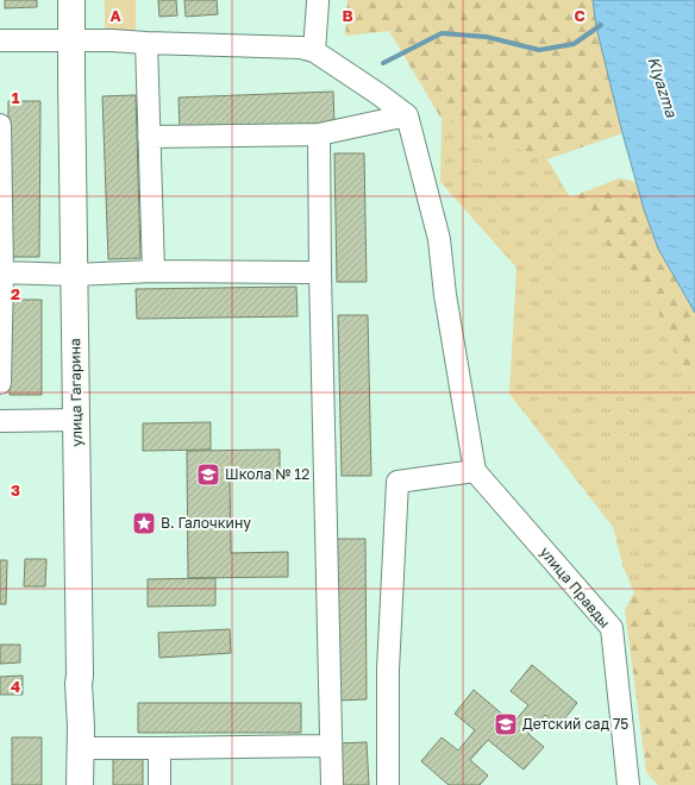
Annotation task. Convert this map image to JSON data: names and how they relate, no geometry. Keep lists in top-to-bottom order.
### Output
{
  "streets": {
    "main road": ["улица Гагарина"],
    "street": ["улица Правды"]
  },
  "water": ["Klyazma"],
  "places": {
    "school or university": ["Школа № 12", "Детский сад 75"],
    "place": ["В. Галочкину"]
  },
  "grid": {
    "columns": ["A", "B", "C"],
    "rows": [
      "1",
      "2",
      "3",
      "4"
    ]
  }
}
